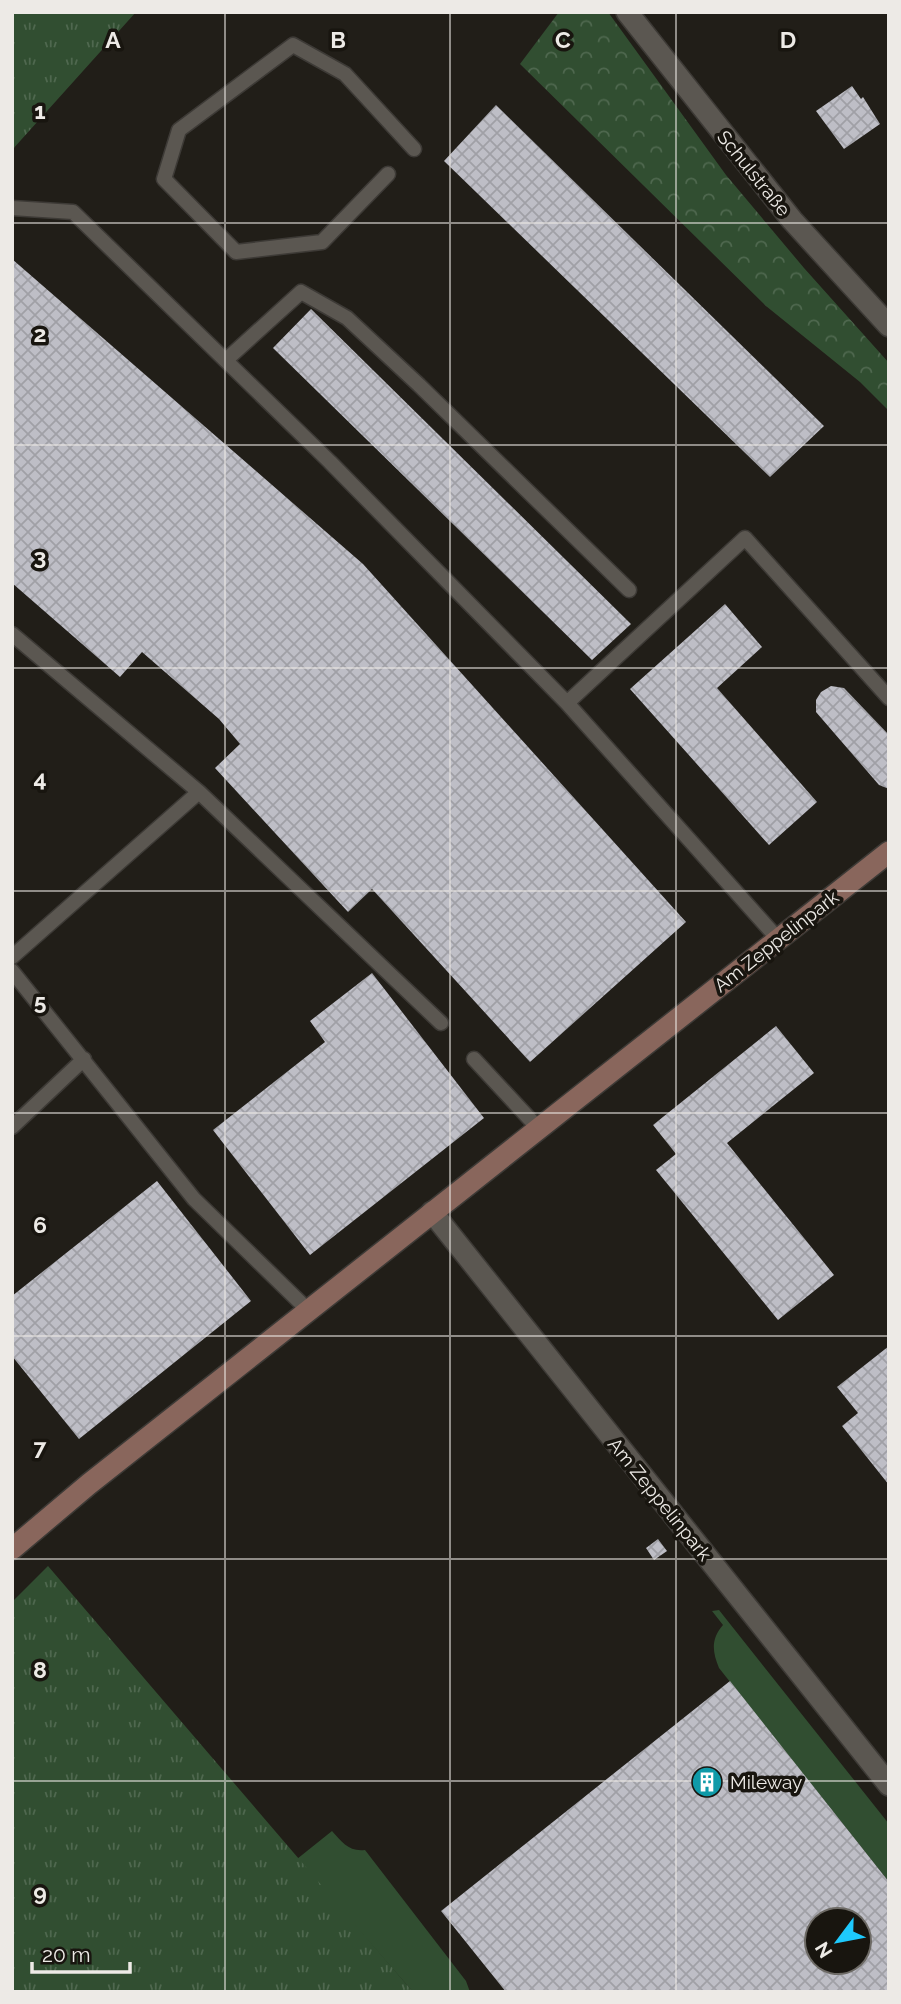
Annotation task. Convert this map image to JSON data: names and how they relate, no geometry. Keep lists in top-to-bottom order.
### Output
{
  "streets": {
    "main road": ["Am Zeppelinpark"],
    "street": ["Schulstraße"]
  },
  "places": {
    "building": ["Mileway"]
  },
  "scale_bar": "20 m",
  "north": "bottom left",
  "grid": {
    "columns": [
      "A",
      "B",
      "C",
      "D"
    ],
    "rows": [
      "1",
      "2",
      "3",
      "4",
      "5",
      "6",
      "7",
      "8",
      "9"
    ]
  }
}
